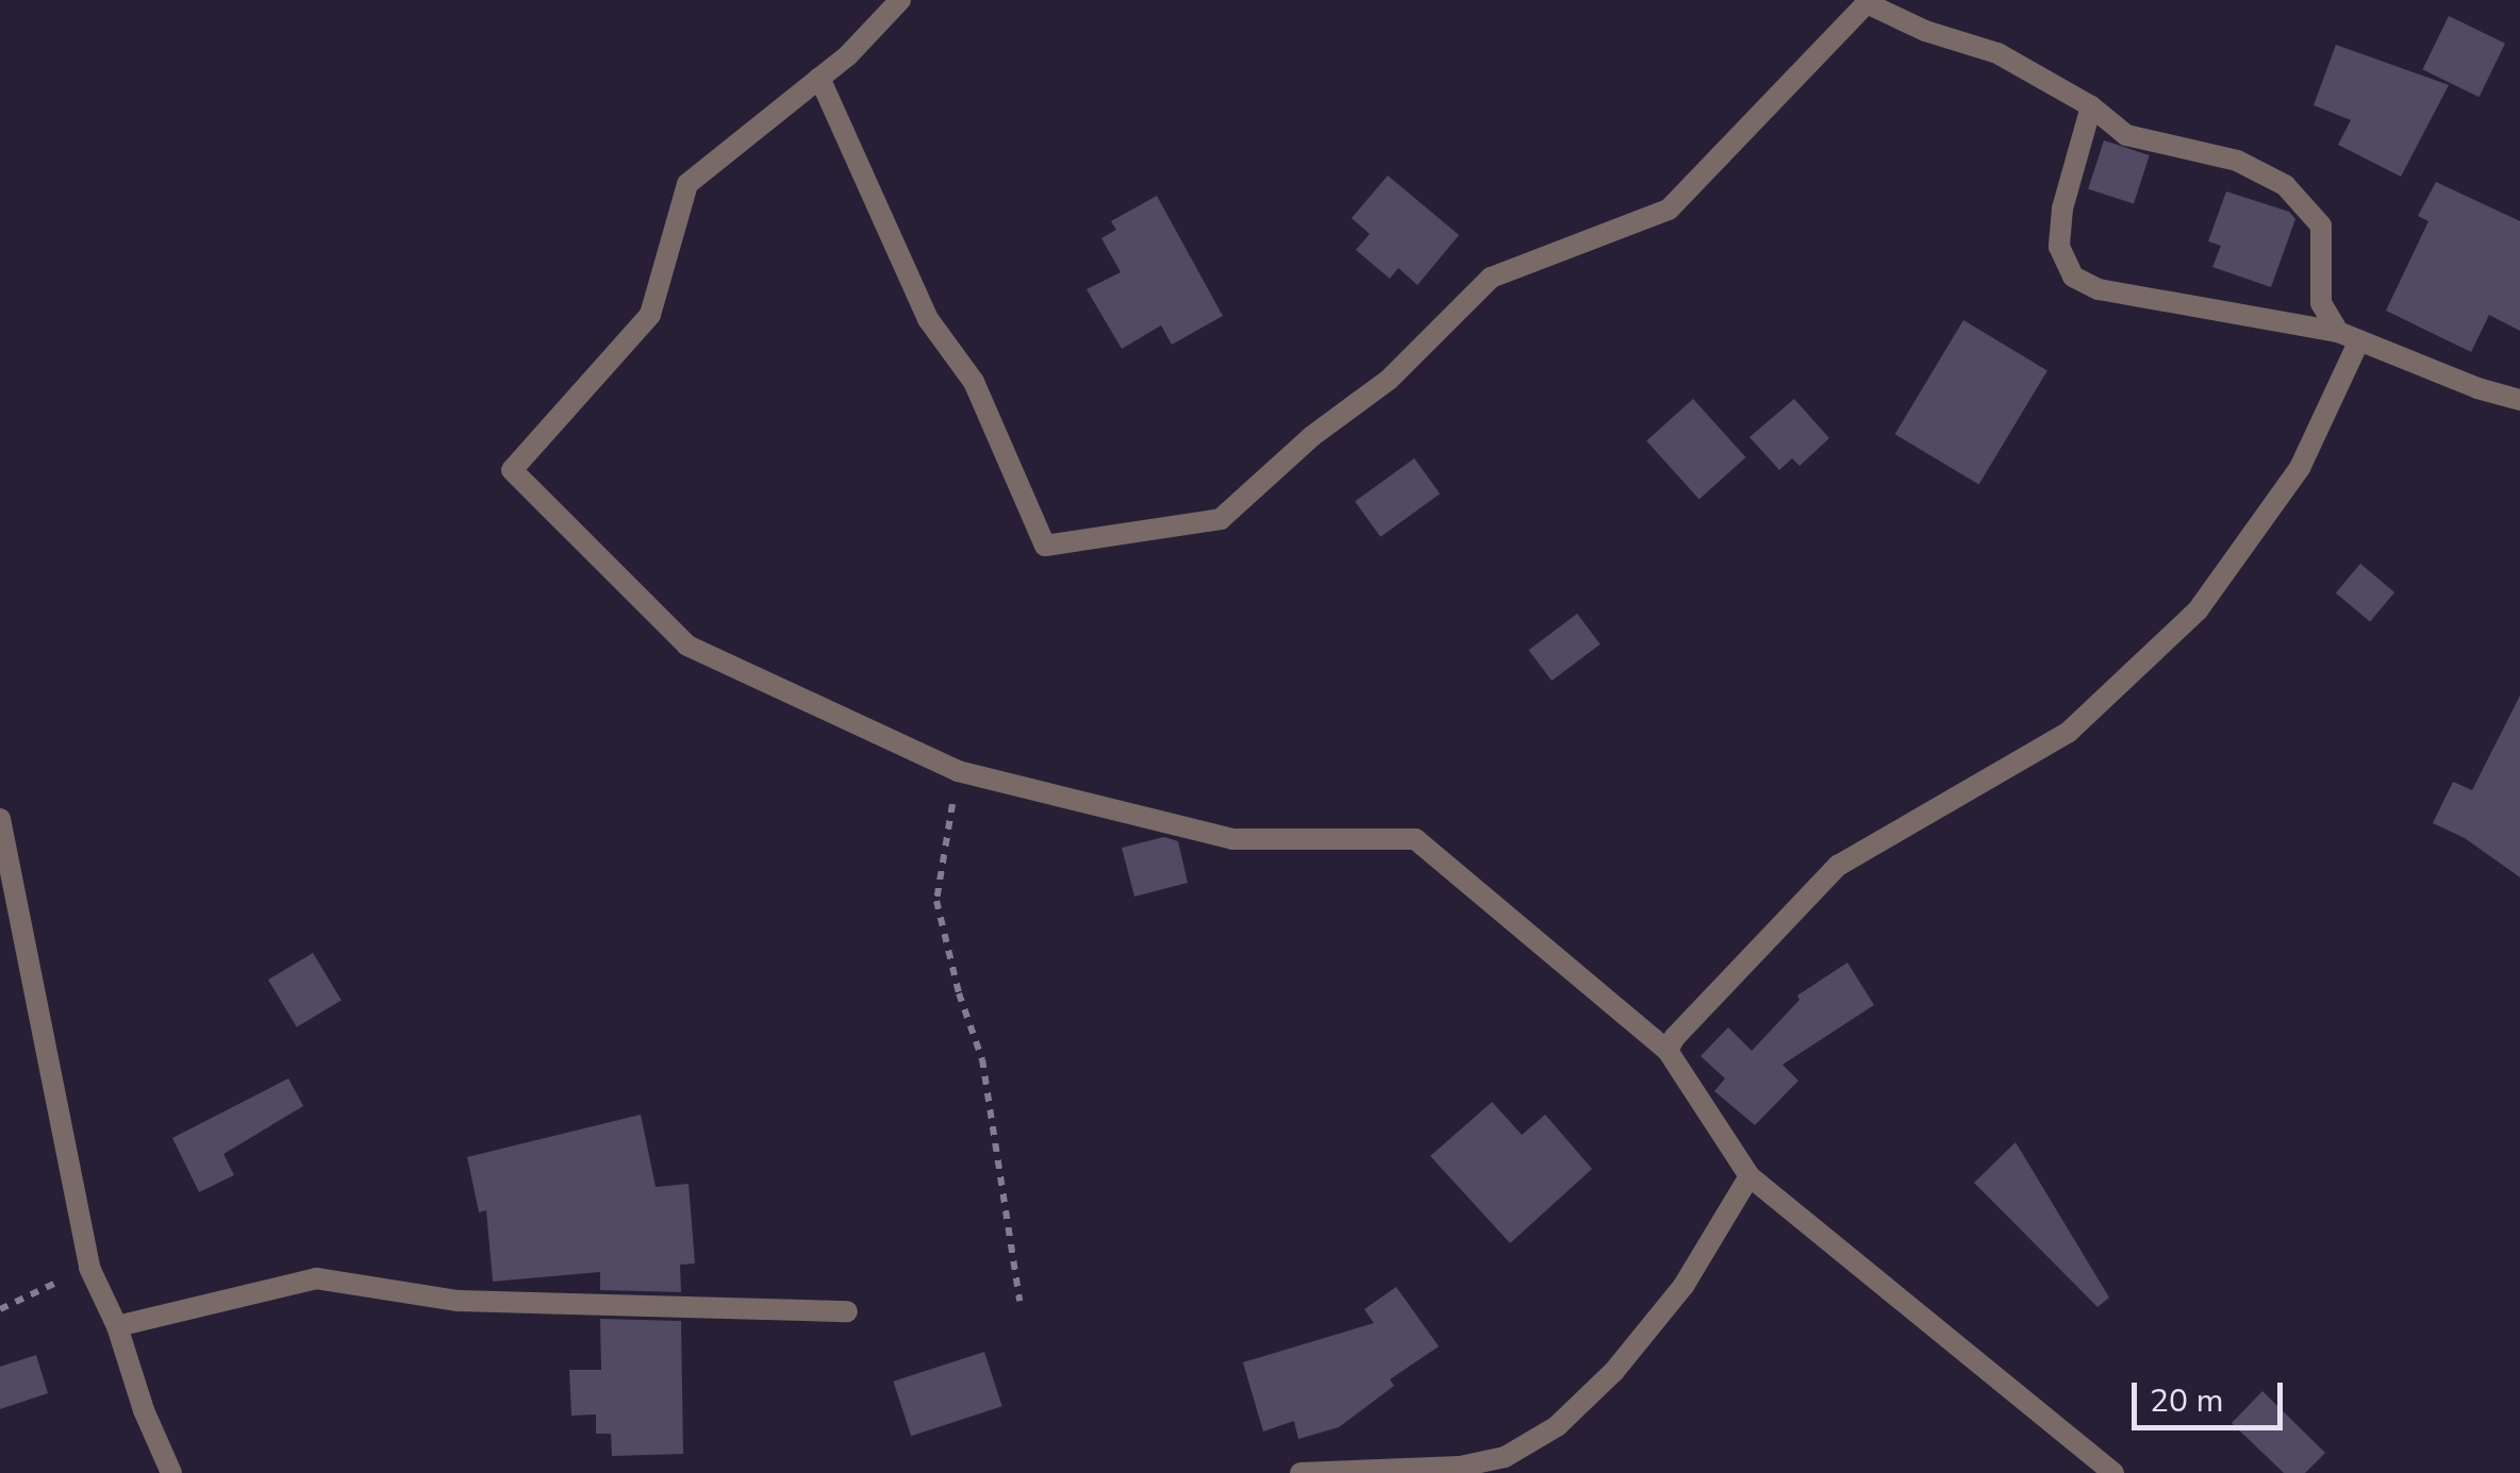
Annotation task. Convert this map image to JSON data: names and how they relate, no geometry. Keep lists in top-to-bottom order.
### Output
{
  "scale_bar": "20 m"
}
